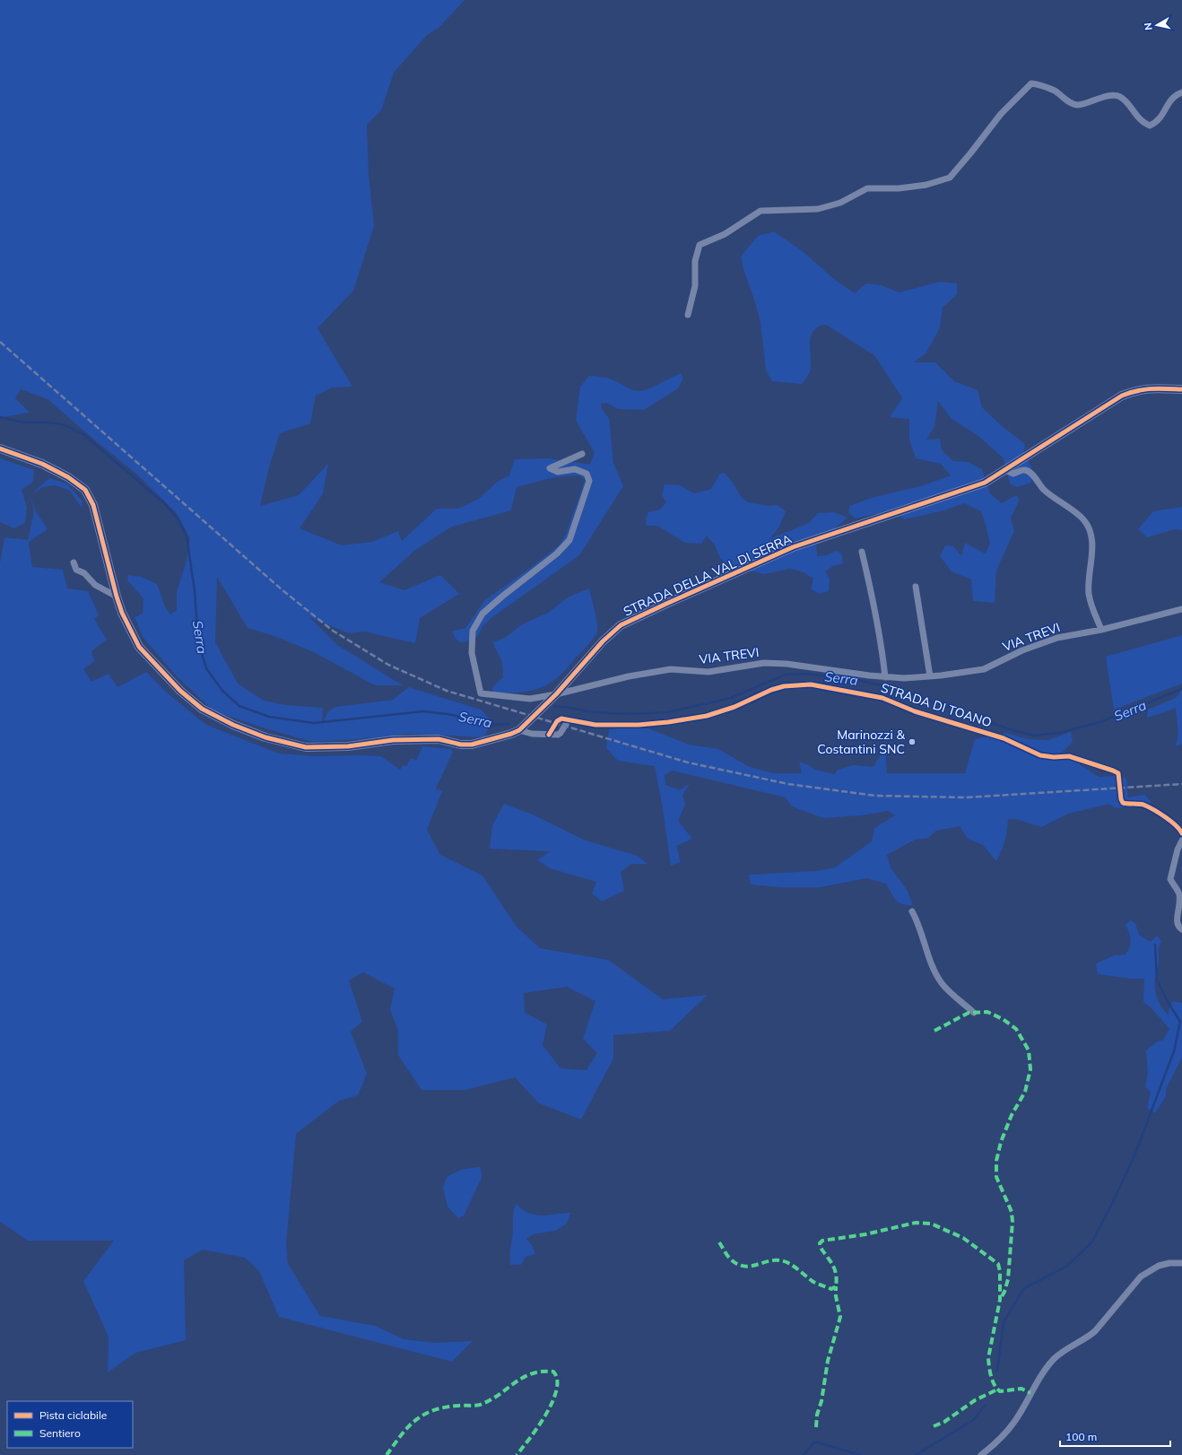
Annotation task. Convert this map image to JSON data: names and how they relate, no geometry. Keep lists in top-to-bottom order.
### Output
{
  "streets": {
    "street": ["STRADA DELLA VAL DI SERRA", "VIA TREVI", "STRADA DI TOANO"]
  },
  "crossings": [
    ["STRADA DELLA VAL DI SERRA", "VIA TREVI"],
    ["STRADA DELLA VAL DI SERRA", "STRADA DI TOANO"]
  ],
  "water": ["Serra"],
  "places": ["Marinozzi & Costantini SNC"],
  "legend": ["Pista ciclabile", "Sentiero"],
  "scale_bar": "100 m",
  "north": "left"
}
